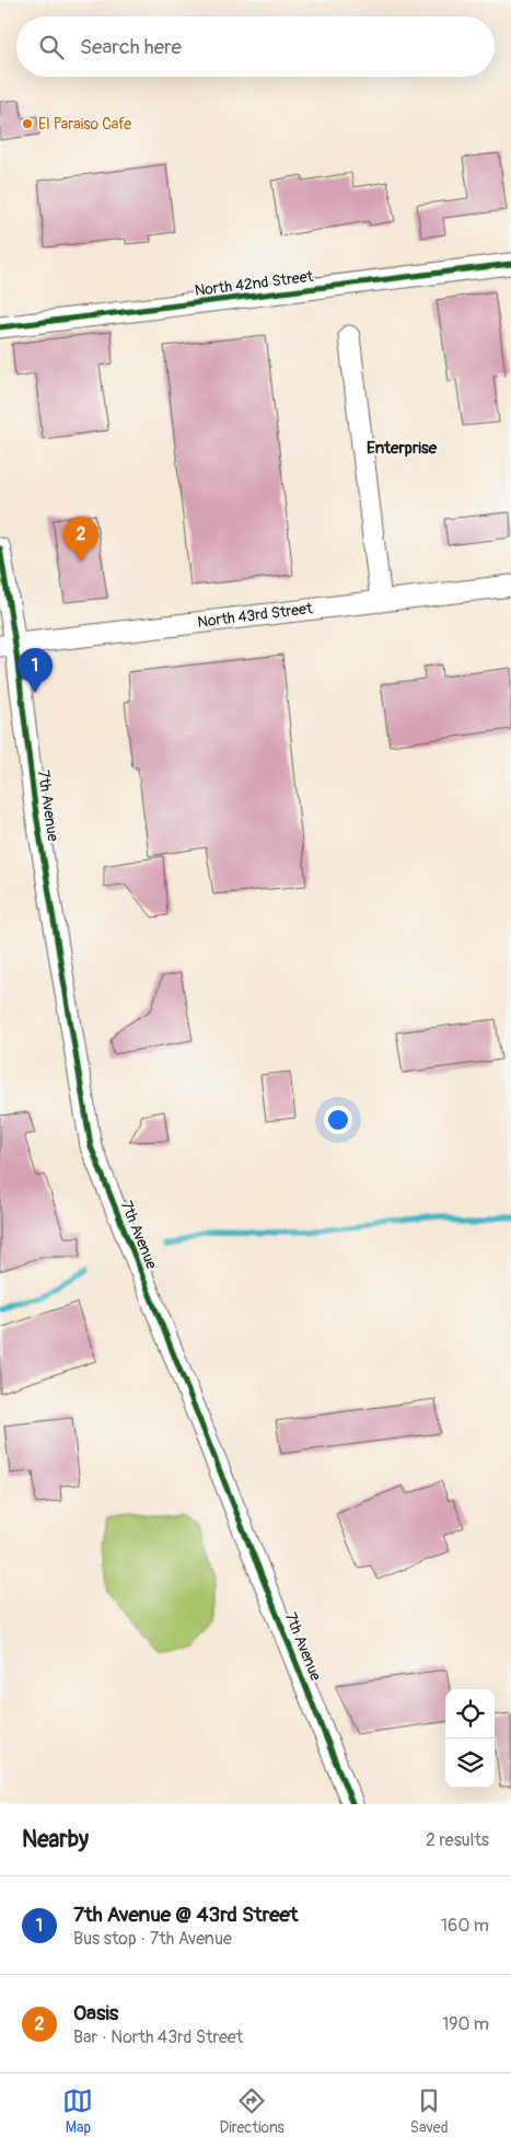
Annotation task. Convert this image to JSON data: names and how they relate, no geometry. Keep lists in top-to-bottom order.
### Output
{
  "streets": {
    "street": ["North 42nd Street", "North 43rd Street", "7th Avenue"]
  },
  "crossings": [
    ["North 43rd Street", "7th Avenue"]
  ],
  "districts": ["Enterprise"],
  "places": ["El Paraiso Cafe"],
  "page": {
    "search": "Search here",
    "pins": ["2", "1"],
    "heading": ["Nearby", "2 results"],
    "list": [
      {
        "mark": "1",
        "name": "7th Avenue @ 43rd Street",
        "note": "Bus stop · 7th Avenue",
        "value": "160 m"
      },
      {
        "mark": "2",
        "name": "Oasis",
        "note": "Bar · North 43rd Street",
        "value": "190 m"
      }
    ],
    "nav": ["Map", "Directions", "Saved"]
  }
}
